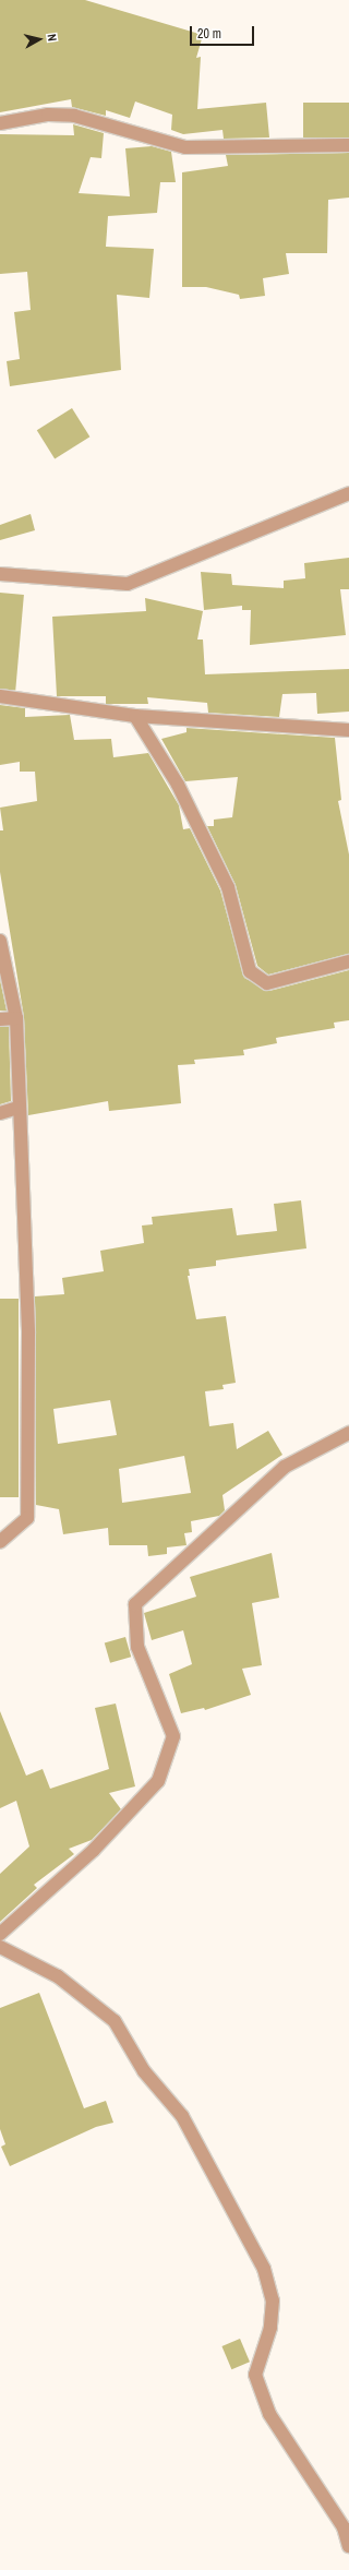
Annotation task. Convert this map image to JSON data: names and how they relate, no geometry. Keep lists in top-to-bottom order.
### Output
{
  "scale_bar": "20 m",
  "north": "right"
}
